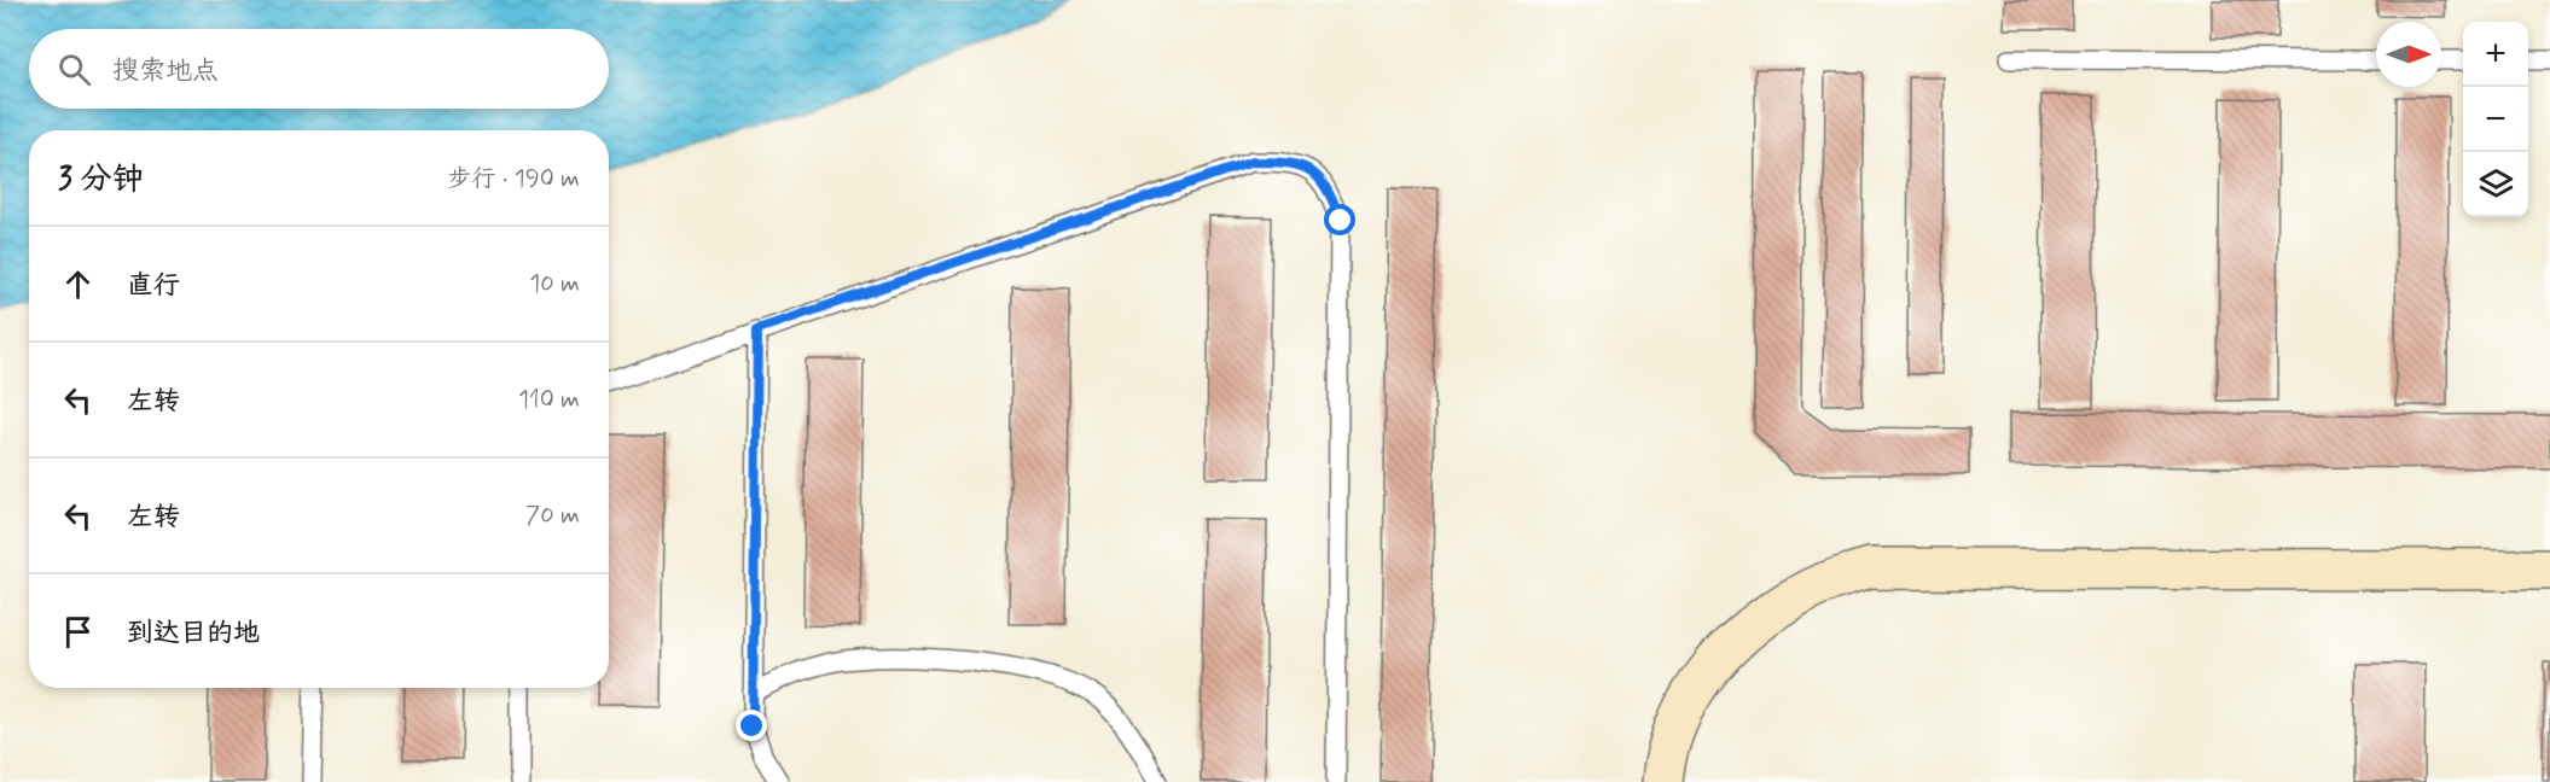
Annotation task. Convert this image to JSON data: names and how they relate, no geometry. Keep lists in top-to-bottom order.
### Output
{
  "north": "right",
  "page": {
    "map_buttons": ["+", "−"],
    "search": "搜索地点",
    "heading": ["3 分钟", "步行 · 190 m"],
    "list": [
      ["直行", "10 m"],
      ["左转", "110 m"],
      ["左转", "70 m"],
      "到达目的地"
    ]
  }
}
